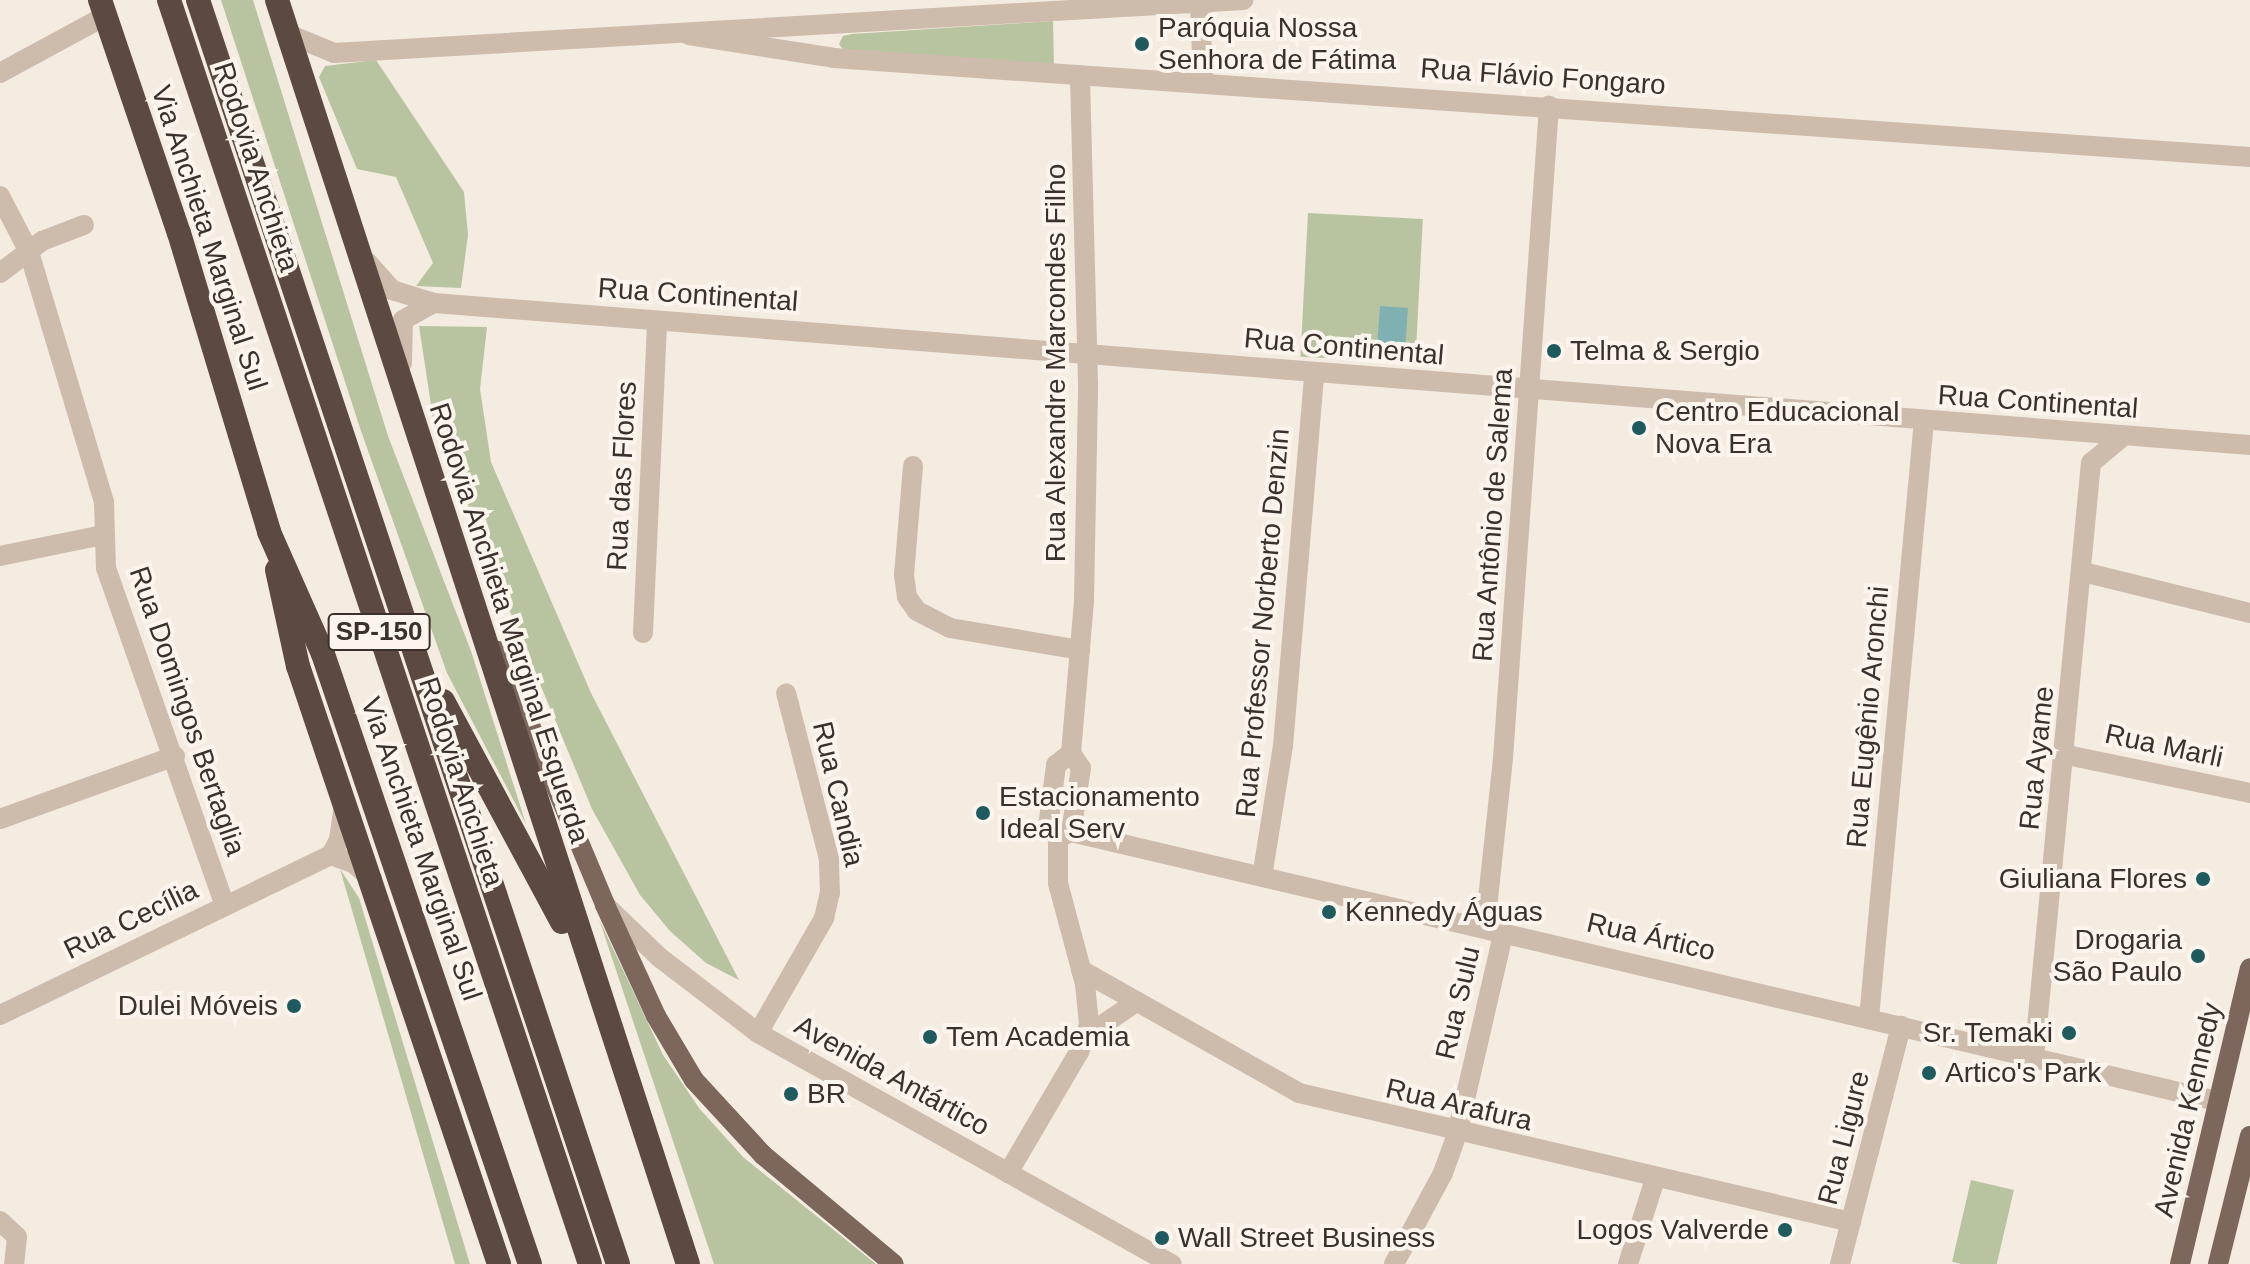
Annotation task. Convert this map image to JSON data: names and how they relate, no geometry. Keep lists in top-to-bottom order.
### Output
{
  "streets": {
    "highway": [
      "Rodovia Anchieta",
      "Via Anchieta Marginal Sul",
      "Rodovia Anchieta Marginal Esquerda",
      "SP-150"
    ],
    "main road": ["Avenida Kennedy"],
    "street": [
      "Rua Flávio Fongaro",
      "Rua Continental",
      "Rua Alexandre Marcondes Filho",
      "Rua das Flores",
      "Rua Antônio de Salema",
      "Rua Professor Norberto Denzin",
      "Rua Domingos Bertaglia",
      "Rua Eugênio Aronchi",
      "Rua Marli",
      "Rua Ayame",
      "Rua Candia",
      "Rua Cecília",
      "Rua Ártico",
      "Rua Sulu",
      "Avenida Antártico",
      "Rua Arafura",
      "Rua Ligure"
    ]
  },
  "crossings": [
    ["Rua Flávio Fongaro", "Rua Alexandre Marcondes Filho"],
    ["Rua Flávio Fongaro", "Rua Antônio de Salema"],
    ["Rua Continental", "Rua Alexandre Marcondes Filho"],
    ["Rua Continental", "Rua das Flores"],
    ["Rua Continental", "Rua Antônio de Salema"],
    ["Rua Continental", "Rodovia Anchieta Marginal Esquerda"],
    ["Rua Continental", "Rua Professor Norberto Denzin"],
    ["Rua Continental", "Rua Eugênio Aronchi"],
    ["Rua Alexandre Marcondes Filho", "Rua Ártico"],
    ["Rua Alexandre Marcondes Filho", "Rua Arafura"],
    ["Rua Antônio de Salema", "Rua Ártico"],
    ["Rua Antônio de Salema", "Rua Sulu"],
    ["Rua Professor Norberto Denzin", "Rua Ártico"],
    ["Rua Domingos Bertaglia", "Rua Cecília"],
    ["Rua Eugênio Aronchi", "Rua Ártico"],
    ["Rua Marli", "Rua Ayame"],
    ["Rua Ayame", "Rua Ártico"],
    ["Rua Candia", "Avenida Antártico"],
    ["Rua Ártico", "Rua Sulu"],
    ["Rua Ártico", "Avenida Kennedy"],
    ["Rua Ártico", "Rua Ligure"],
    ["Rua Sulu", "Rua Arafura"],
    ["Rua Arafura", "Rua Ligure"]
  ],
  "places": [
    "Paróquia Nossa Senhora de Fátima",
    "Telma & Sergio",
    "Centro Educacional Nova Era",
    "Estacionamento Ideal Serv",
    "Giuliana Flores",
    "Kennedy Águas",
    "Drogaria São Paulo",
    "Dulei Móveis",
    "Sr. Temaki",
    "Tem Academia",
    "Artico's Park",
    "BR",
    "Logos Valverde",
    "Wall Street Business"
  ]
}
